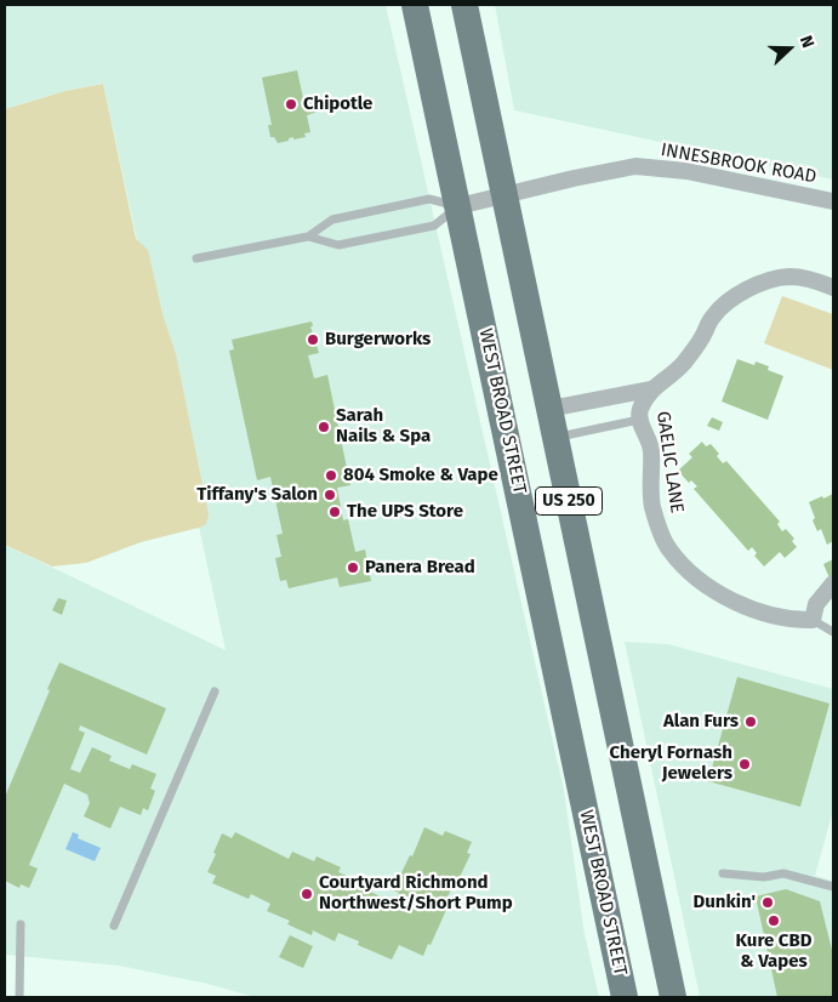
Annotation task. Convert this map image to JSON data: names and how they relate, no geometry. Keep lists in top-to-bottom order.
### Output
{
  "streets": {
    "main road": ["WEST BROAD STREET", "US 250"],
    "street": ["INNESBROOK ROAD", "GAELIC LANE"]
  },
  "crossings": [
    ["INNESBROOK ROAD", "WEST BROAD STREET"],
    ["INNESBROOK ROAD", "US 250"],
    ["GAELIC LANE", "US 250"]
  ],
  "places": [
    "Chipotle",
    "Burgerworks",
    "Sarah Nails & Spa",
    "804 Smoke & Vape",
    "Tiffany's Salon",
    "The UPS Store",
    "Panera Bread",
    "Alan Furs",
    "Cheryl Fornash Jewelers",
    "Courtyard Richmond Northwest/Short Pump",
    "Dunkin'",
    "Kure CBD & Vapes"
  ],
  "north": "right"
}
